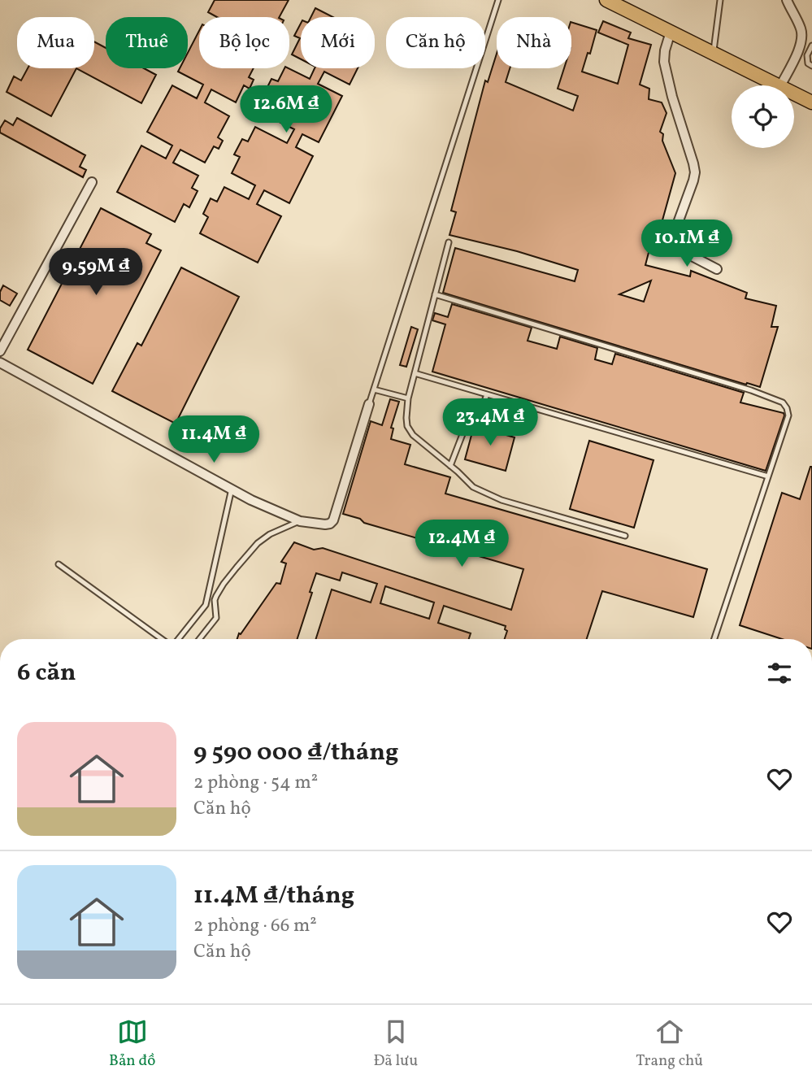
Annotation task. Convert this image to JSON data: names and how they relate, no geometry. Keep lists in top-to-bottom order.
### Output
{
  "page": {
    "chip": [
      "Mua",
      "Thuê",
      "Bộ lọc",
      "Mới",
      "Căn hộ",
      "Nhà"
    ],
    "price": [
      "12.6M ₫",
      "10.1M ₫",
      "9.59M ₫",
      "23.4M ₫",
      "11.4M ₫",
      "12.4M ₫"
    ],
    "heading": "6 căn",
    "list": [
      {
        "name": "9 590 000 ₫/tháng",
        "note": "2 phòng · 54 m² · Căn hộ"
      },
      {
        "name": "11.4M ₫/tháng",
        "note": "2 phòng · 66 m² · Căn hộ"
      }
    ],
    "tabs": ["Bản đồ", "Đã lưu", "Trang chủ"]
  }
}
